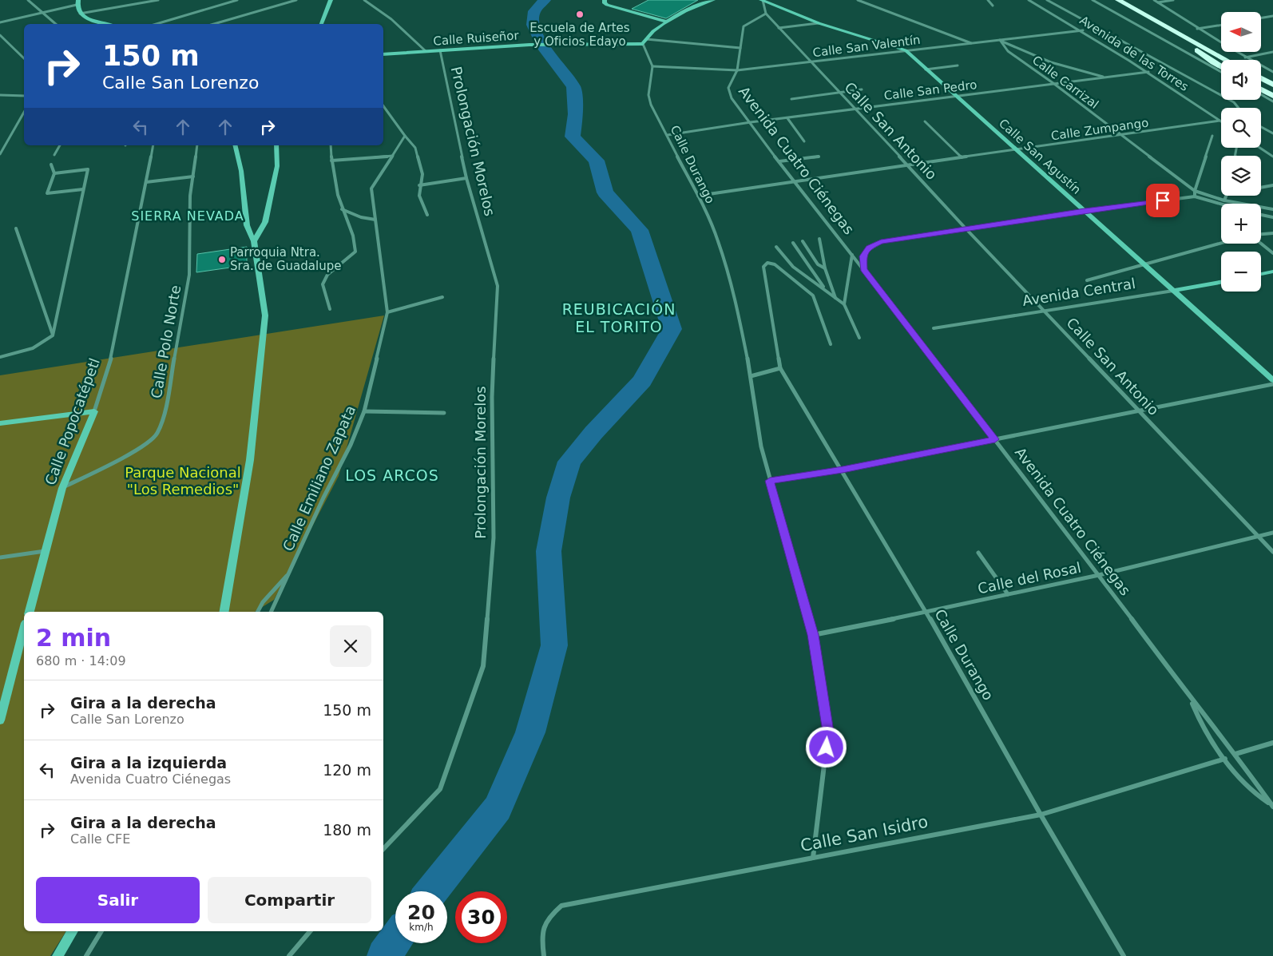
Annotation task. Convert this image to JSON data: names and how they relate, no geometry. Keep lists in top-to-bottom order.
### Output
{
  "streets": {
    "street": [
      "Calle Ruiseñor",
      "Calle San Valentín",
      "Avenida de las Torres",
      "Calle Carrizal",
      "Calle San Pedro",
      "Calle Zumpango",
      "Calle San Antonio",
      "Prolongación Morelos",
      "Calle San Agustín",
      "Avenida Cuatro Ciénegas",
      "Calle Durango",
      "Avenida Central",
      "Calle Polo Norte",
      "Calle Popocatépetl",
      "Calle Emiliano Zapata",
      "Calle del Rosal",
      "Calle San Isidro"
    ]
  },
  "crossings": [
    ["Calle Ruiseñor", "Prolongación Morelos"],
    ["Calle San Valentín", "Avenida de las Torres"],
    ["Calle San Valentín", "Calle Carrizal"],
    ["Calle San Valentín", "Calle San Antonio"],
    ["Calle San Valentín", "Calle San Agustín"],
    ["Calle San Valentín", "Avenida Cuatro Ciénegas"],
    ["Calle San Valentín", "Calle Durango"],
    ["Avenida de las Torres", "Calle San Pedro"],
    ["Avenida de las Torres", "Calle Zumpango"],
    ["Calle Carrizal", "Calle San Pedro"],
    ["Calle Carrizal", "Calle Zumpango"],
    ["Calle San Pedro", "Calle San Antonio"],
    ["Calle San Pedro", "Calle San Agustín"],
    ["Calle San Pedro", "Avenida Cuatro Ciénegas"],
    ["Calle San Pedro", "Calle Durango"],
    ["Calle Zumpango", "Calle San Antonio"],
    ["Calle Zumpango", "Calle San Agustín"],
    ["Calle Zumpango", "Avenida Cuatro Ciénegas"],
    ["Calle Zumpango", "Calle Durango"],
    ["Calle San Antonio", "Calle San Agustín"],
    ["Calle San Antonio", "Avenida Cuatro Ciénegas"],
    ["Calle San Antonio", "Avenida Central"],
    ["Calle San Antonio", "Calle del Rosal"],
    ["Calle San Agustín", "Avenida Central"],
    ["Avenida Cuatro Ciénegas", "Calle del Rosal"],
    ["Avenida Cuatro Ciénegas", "Calle San Isidro"],
    ["Calle Durango", "Calle del Rosal"],
    ["Calle Durango", "Calle San Isidro"],
    ["Calle Polo Norte", "Calle Popocatépetl"]
  ],
  "districts": ["SIERRA NEVADA", "REUBICACIÓN EL TORITO", "LOS ARCOS"],
  "parks": ["Parque Nacional \"Los Remedios\""],
  "places": ["Escuela de Artes y Oficios Edayo", "Parroquia Ntra. Sra. de Guadalupe"],
  "north": "left",
  "page": {
    "map_buttons": ["+", "−"],
    "turn": ["150 m", "Calle San Lorenzo"],
    "heading": ["2 min", "680 m · 14:09"],
    "list": [
      {
        "name": "Gira a la derecha",
        "note": "Calle San Lorenzo",
        "value": "150 m"
      },
      {
        "name": "Gira a la izquierda",
        "note": "Avenida Cuatro Ciénegas",
        "value": "120 m"
      },
      {
        "name": "Gira a la derecha",
        "note": "Calle CFE",
        "value": "180 m"
      }
    ],
    "buttons": ["Salir", "Compartir"],
    "speed": "20 km/h",
    "limit": "30"
  }
}
